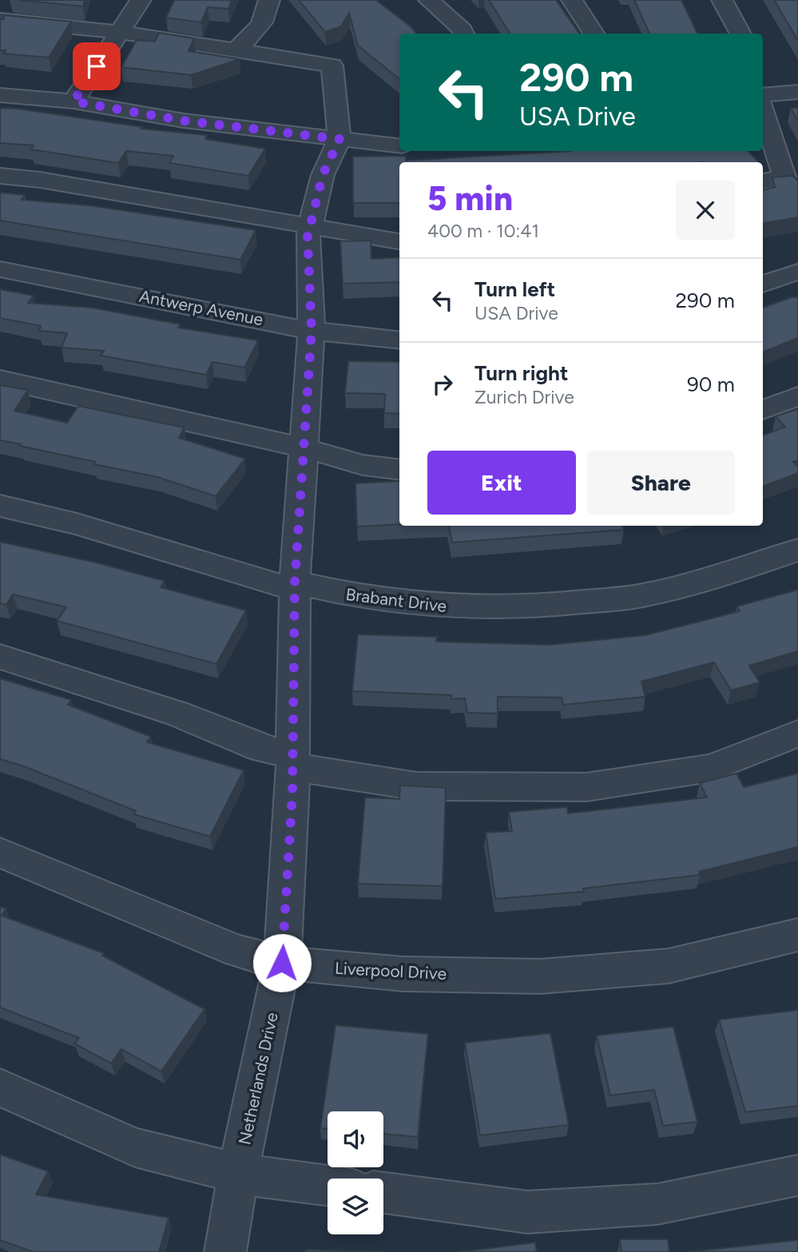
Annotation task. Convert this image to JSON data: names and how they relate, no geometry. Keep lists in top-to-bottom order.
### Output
{
  "streets": {
    "street": [
      "Antwerp Avenue",
      "Brabant Drive",
      "Liverpool Drive",
      "Netherlands Drive"
    ]
  },
  "crossings": [
    ["Antwerp Avenue", "Netherlands Drive"],
    ["Brabant Drive", "Netherlands Drive"],
    ["Liverpool Drive", "Netherlands Drive"]
  ],
  "page": {
    "turn": ["290 m", "USA Drive"],
    "heading": ["5 min", "400 m · 10:41"],
    "list": [
      {
        "name": "Turn left",
        "note": "USA Drive",
        "value": "290 m"
      },
      {
        "name": "Turn right",
        "note": "Zurich Drive",
        "value": "90 m"
      }
    ],
    "buttons": ["Exit", "Share"]
  }
}
